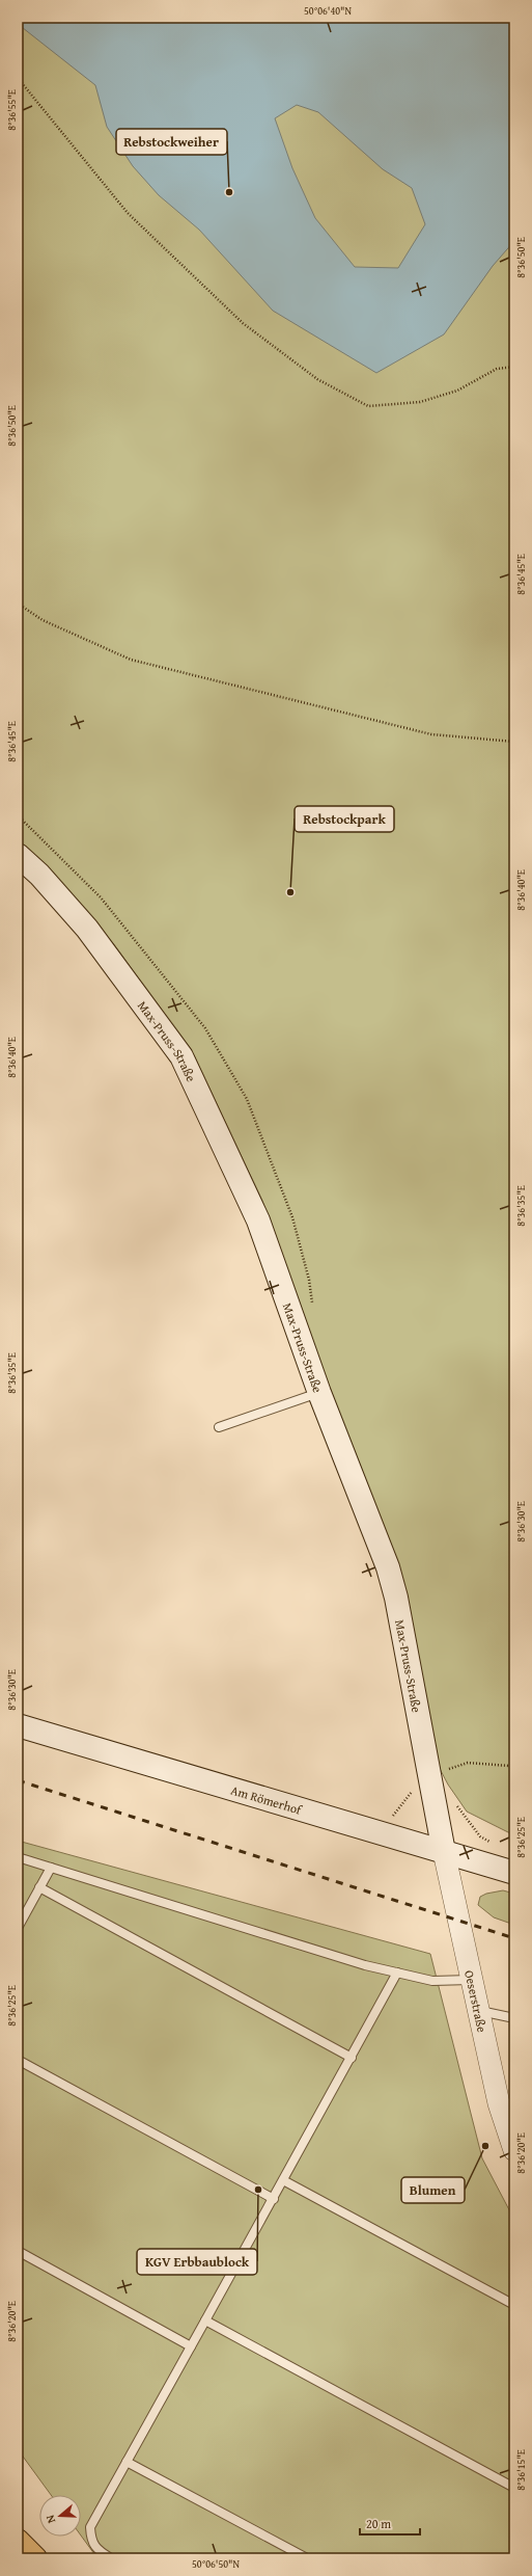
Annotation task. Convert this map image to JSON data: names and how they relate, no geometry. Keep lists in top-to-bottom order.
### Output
{
  "streets": {
    "main road": ["Max-Pruss-Straße", "Am Römerhof"],
    "street": ["Oeserstraße"]
  },
  "crossings": [
    ["Max-Pruss-Straße", "Am Römerhof"],
    ["Max-Pruss-Straße", "Oeserstraße"],
    ["Am Römerhof", "Oeserstraße"]
  ],
  "places": [
    "Rebstockweiher",
    "Rebstockpark",
    "Blumen",
    "KGV Erbbaublock"
  ],
  "scale_bar": "20 m",
  "north": "left",
  "coordinates": [
    "50°06'40\"N",
    "8°36'55\"E",
    "8°36'50\"E",
    "8°36'45\"E",
    "8°36'40\"E",
    "8°36'35\"E",
    "8°36'30\"E",
    "8°36'25\"E",
    "8°36'20\"E",
    "8°36'15\"E",
    "50°06'50\"N"
  ]
}
